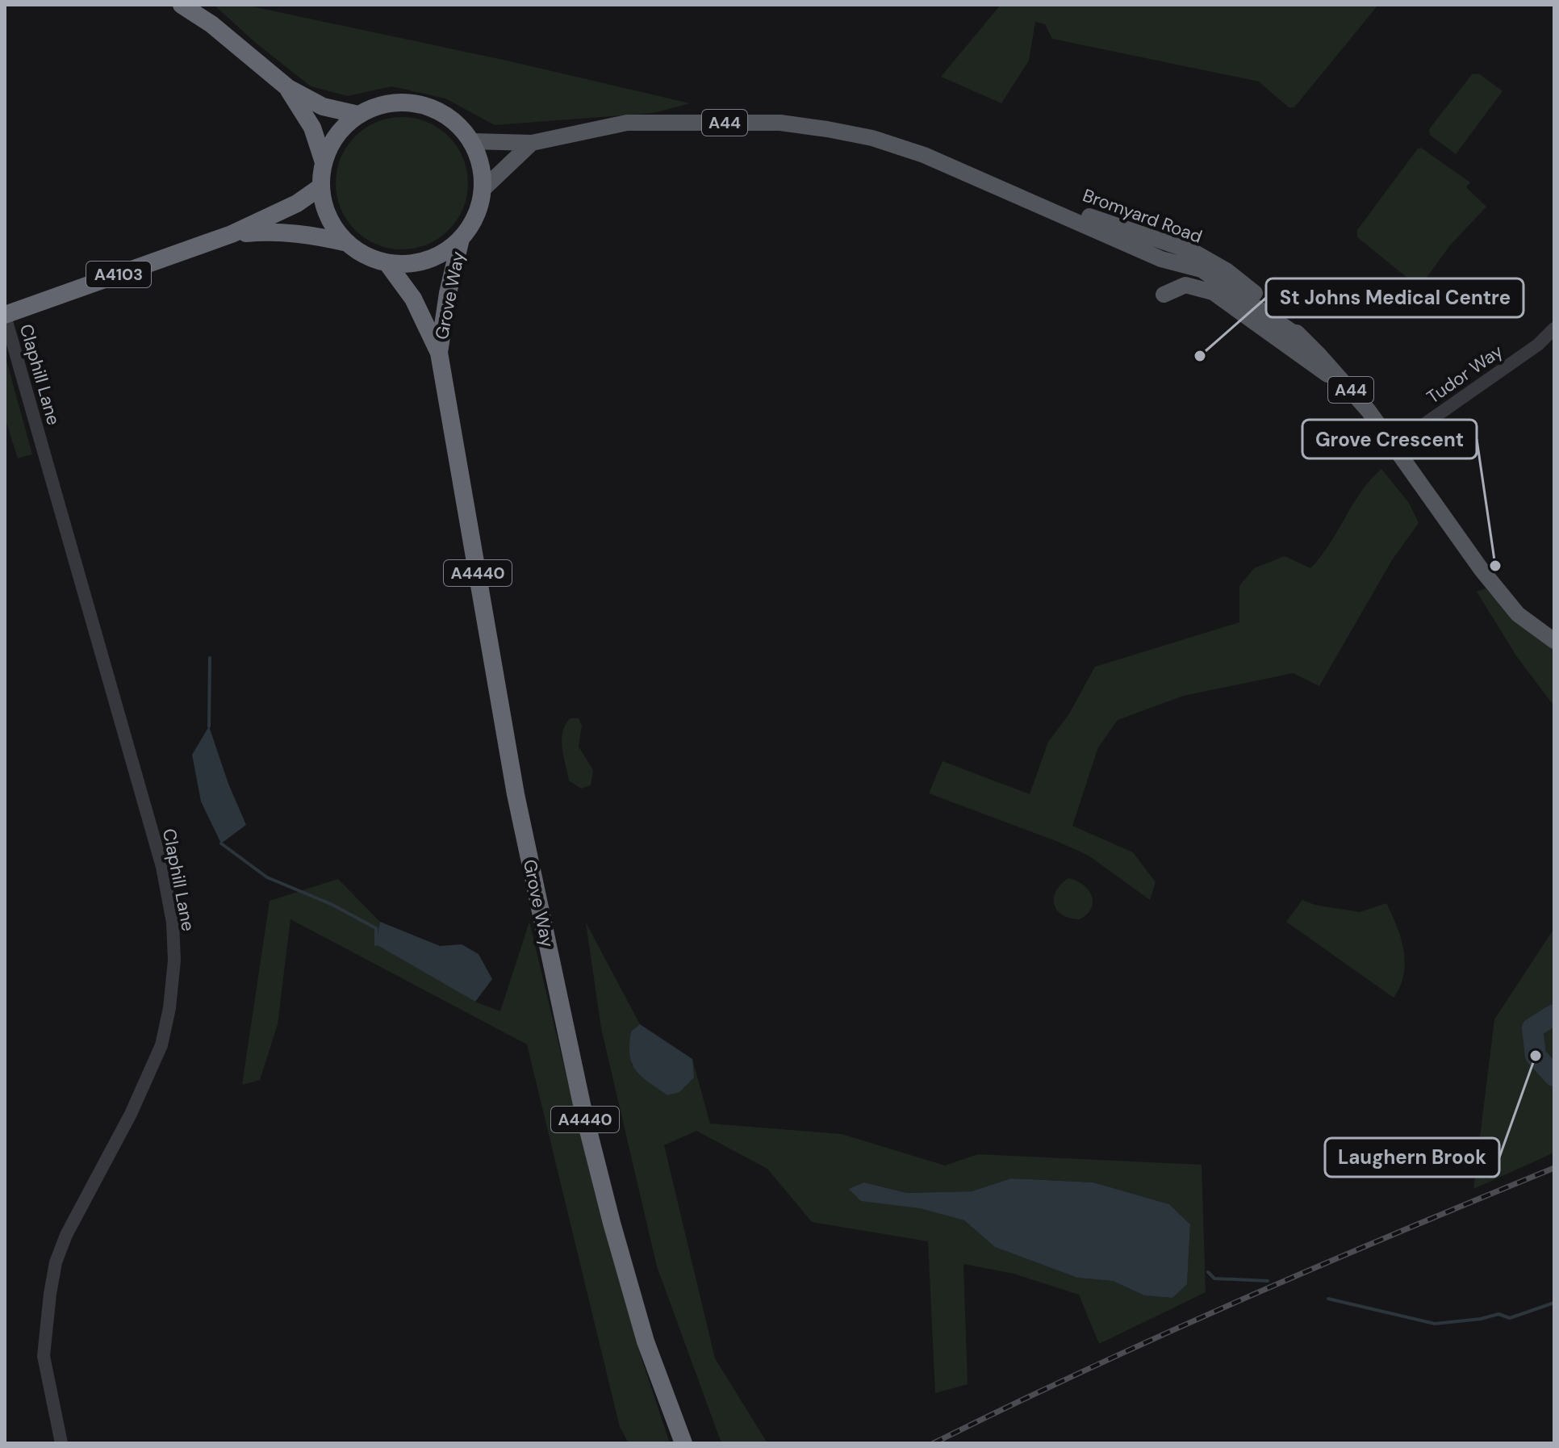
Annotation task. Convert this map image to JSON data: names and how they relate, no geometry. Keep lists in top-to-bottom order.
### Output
{
  "streets": {
    "highway": ["A4103", "Grove Way", "A4440"],
    "main road": ["A44", "Bromyard Road"],
    "street": ["Tudor Way", "Claphill Lane"]
  },
  "crossings": [
    ["Bromyard Road", "A4103"],
    ["Bromyard Road", "Grove Way"],
    ["Bromyard Road", "Tudor Way"],
    ["A4103", "Grove Way"],
    ["A4103", "Claphill Lane"]
  ],
  "places": ["St Johns Medical Centre", "Grove Crescent", "Laughern Brook"]
}
